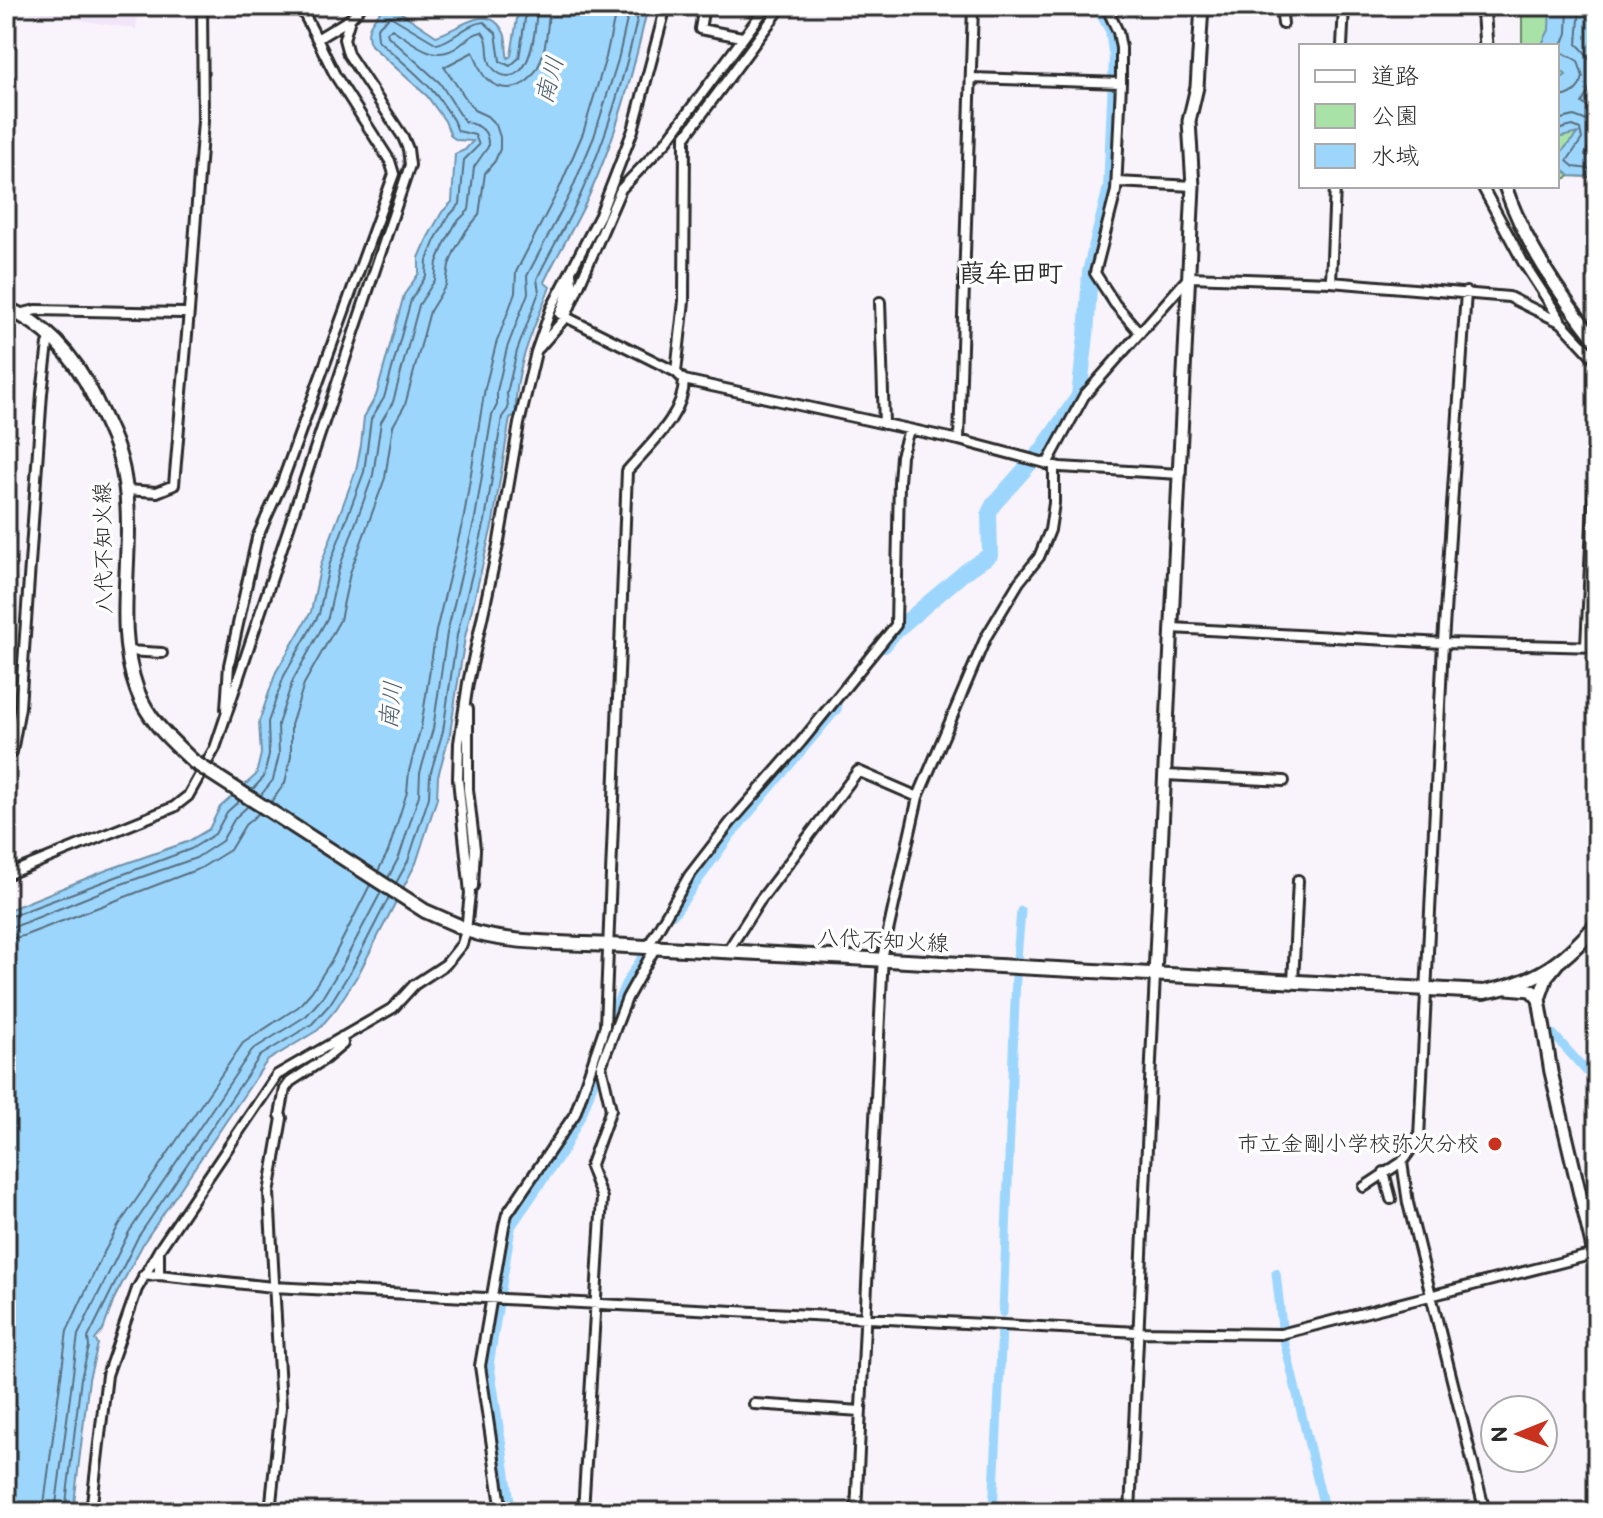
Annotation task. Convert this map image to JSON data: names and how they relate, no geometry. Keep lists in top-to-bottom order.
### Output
{
  "streets": {
    "main road": ["八代不知火線"]
  },
  "districts": ["葭牟田町"],
  "water": ["南川"],
  "places": ["市立金剛小学校弥次分校"],
  "legend": ["道路", "公園", "水域"],
  "north": "left"
}
